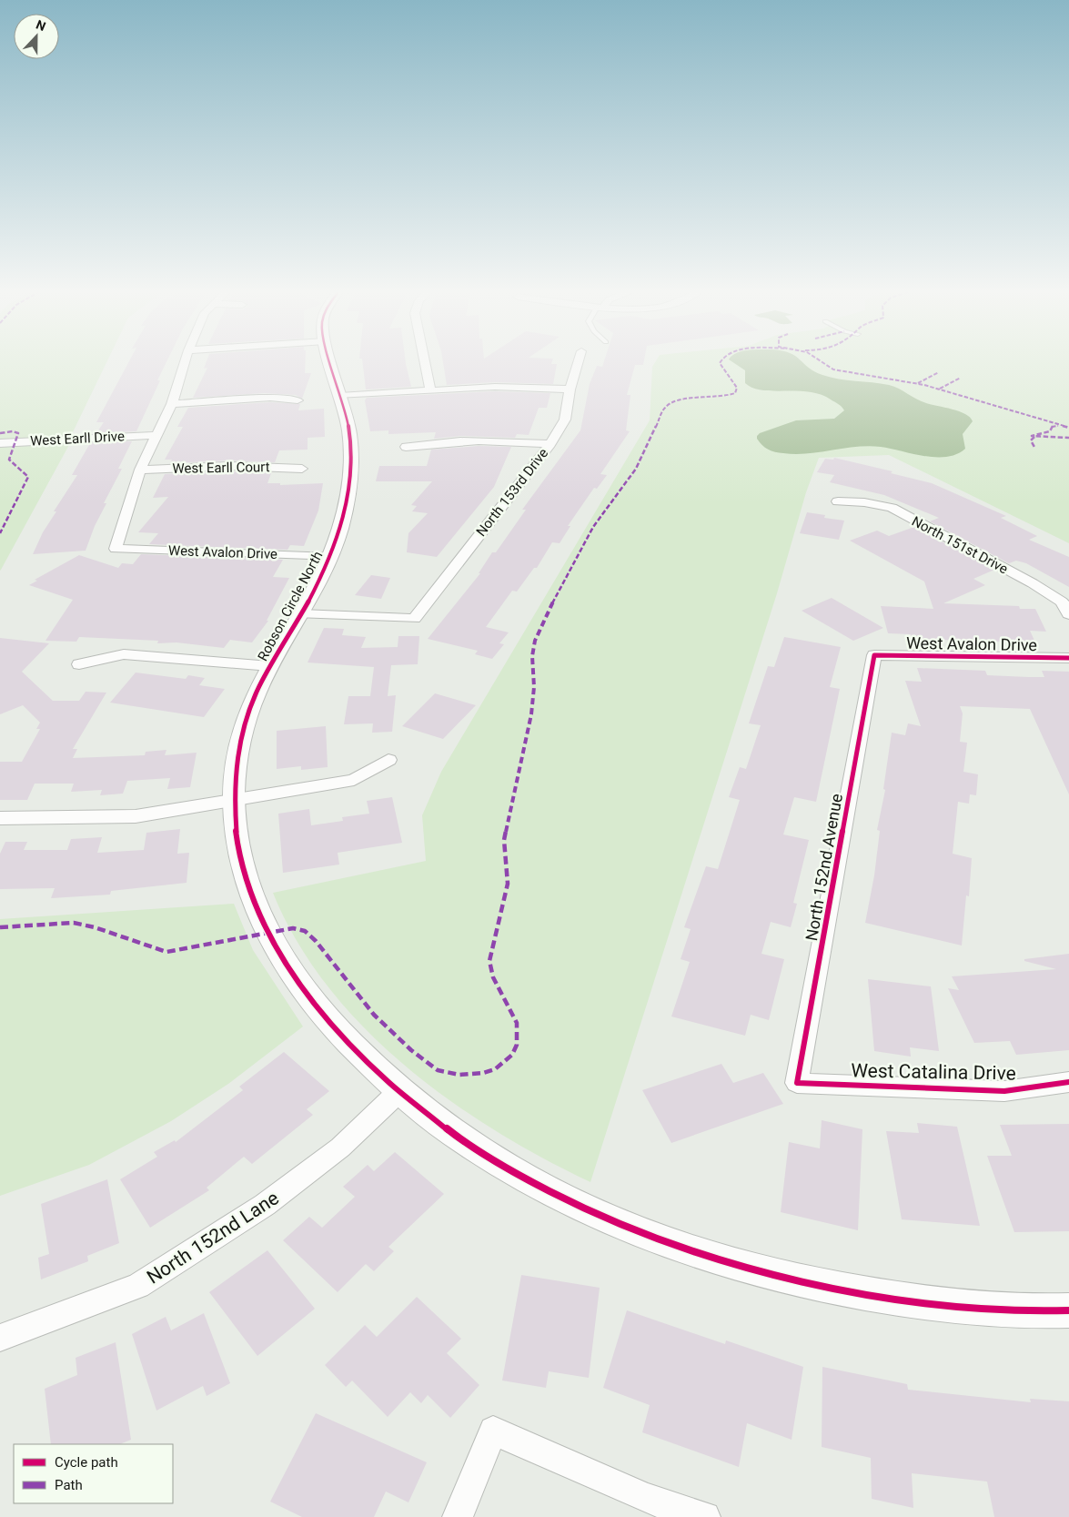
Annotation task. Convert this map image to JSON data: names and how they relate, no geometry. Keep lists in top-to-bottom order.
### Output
{
  "streets": {
    "street": [
      "West Earll Drive",
      "West Earll Court",
      "North 153rd Drive",
      "North 151st Drive",
      "West Avalon Drive",
      "Robson Circle North",
      "North 152nd Avenue",
      "West Catalina Drive",
      "North 152nd Lane"
    ]
  },
  "crossings": [
    ["West Earll Court", "West Avalon Drive"],
    ["North 153rd Drive", "Robson Circle North"],
    ["West Avalon Drive", "Robson Circle North"],
    ["West Avalon Drive", "North 152nd Avenue"],
    ["Robson Circle North", "North 152nd Lane"],
    ["North 152nd Avenue", "West Catalina Drive"]
  ],
  "legend": ["Cycle path", "Path"],
  "north": "top"
}
